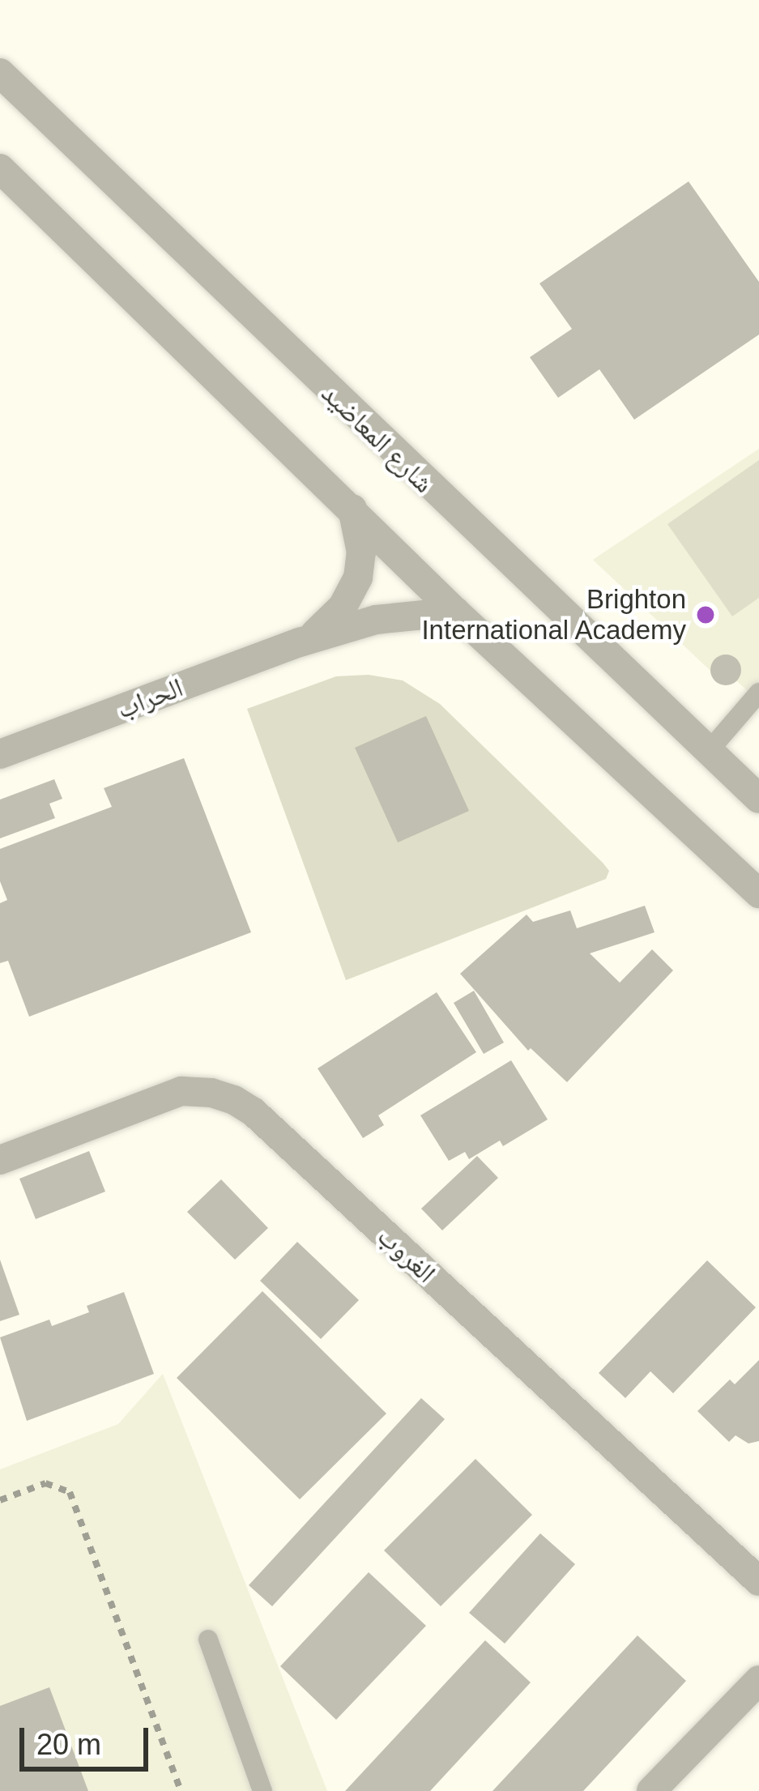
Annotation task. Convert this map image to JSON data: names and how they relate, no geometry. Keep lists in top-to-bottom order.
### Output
{
  "streets": {
    "street": ["شارع المعاضيد", "الحراب", "الغروب"]
  },
  "places": ["Brighton International Academy"],
  "scale_bar": "20 m"
}
